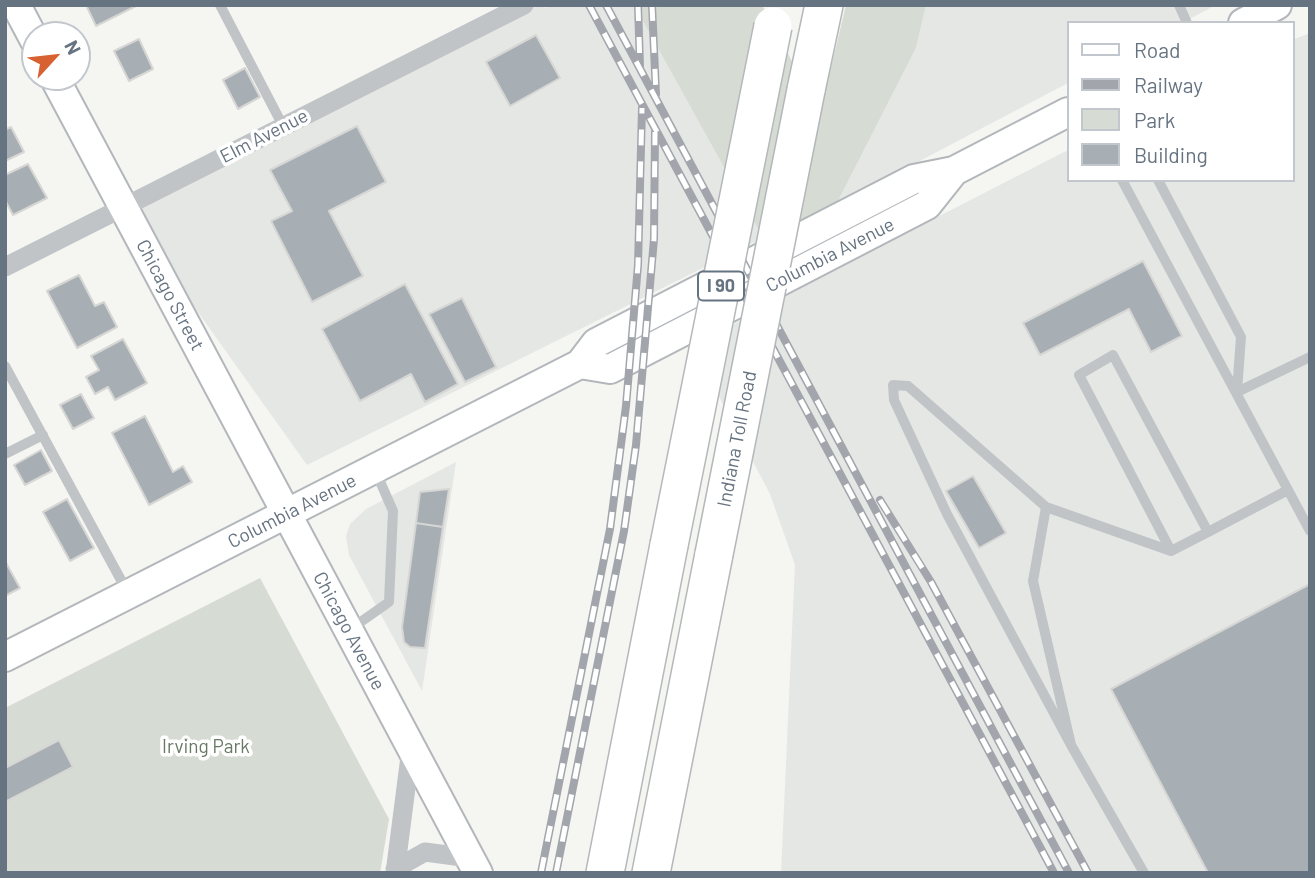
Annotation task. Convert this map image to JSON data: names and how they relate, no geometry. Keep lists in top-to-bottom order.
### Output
{
  "streets": {
    "highway": ["I 90", "Indiana Toll Road"],
    "street": [
      "Elm Avenue",
      "Columbia Avenue",
      "Chicago Street",
      "Chicago Avenue"
    ]
  },
  "crossings": [
    ["Elm Avenue", "Chicago Street"],
    ["Columbia Avenue", "Chicago Street"],
    ["Columbia Avenue", "Chicago Avenue"],
    ["Chicago Street", "Chicago Avenue"]
  ],
  "parks": ["Irving Park"],
  "legend": [
    "Road",
    "Railway",
    "Park",
    "Building"
  ],
  "north": "top right"
}
